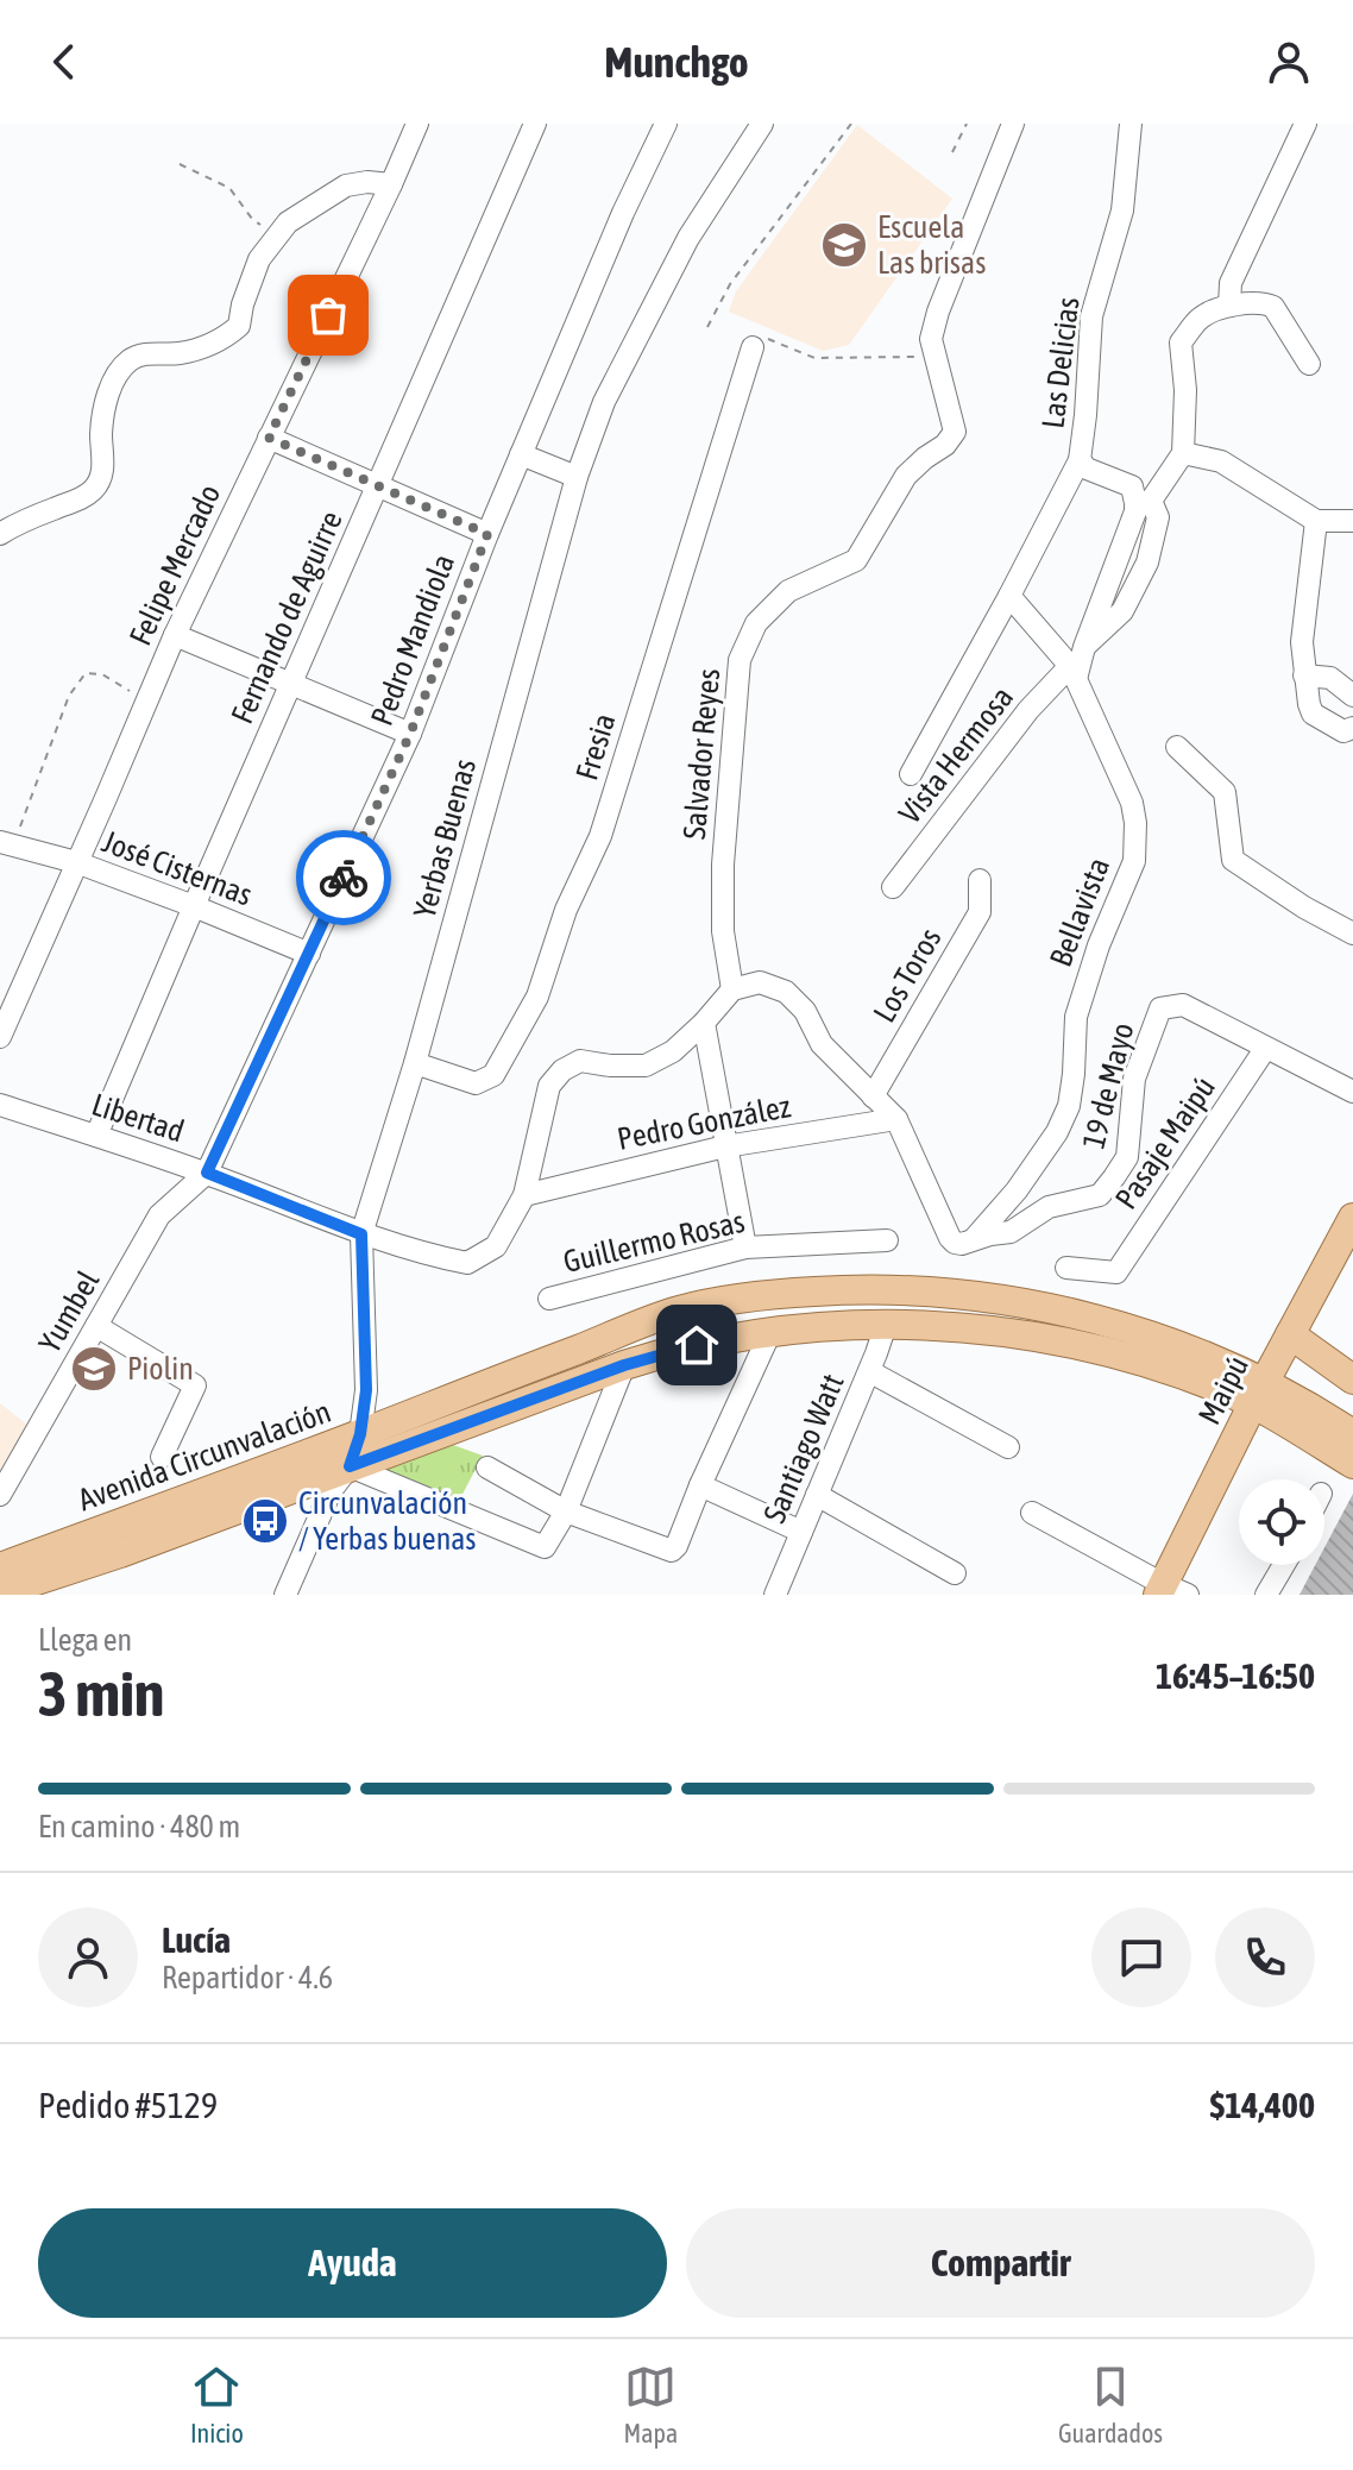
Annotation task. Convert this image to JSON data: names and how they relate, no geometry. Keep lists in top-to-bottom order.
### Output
{
  "streets": {
    "main road": ["Maipú", "Avenida Circunvalación"],
    "street": [
      "Las Delicias",
      "Felipe Mercado",
      "Fernando de Aguirre",
      "Pedro Mandiola",
      "Fresia",
      "Salvador Reyes",
      "Vista Hermosa",
      "Yerbas Buenas",
      "José Cisternas",
      "Bellavista",
      "Los Toros",
      "19 de Mayo",
      "Libertad",
      "Pedro González",
      "Pasaje Maipú",
      "Guillermo Rosas",
      "Yumbel",
      "Santiago Watt"
    ]
  },
  "crossings": [
    ["Felipe Mercado", "José Cisternas"],
    ["Fernando de Aguirre", "José Cisternas"],
    ["Fernando de Aguirre", "Libertad"],
    ["Pedro Mandiola", "José Cisternas"],
    ["Pedro Mandiola", "Libertad"],
    ["Pedro Mandiola", "Yumbel"],
    ["Fresia", "Yerbas Buenas"],
    ["Vista Hermosa", "Bellavista"],
    ["Yerbas Buenas", "Libertad"],
    ["Yerbas Buenas", "Avenida Circunvalación"],
    ["Bellavista", "19 de Mayo"],
    ["19 de Mayo", "Pasaje Maipú"],
    ["Libertad", "Yumbel"],
    ["Maipú", "Avenida Circunvalación"],
    ["Santiago Watt", "Avenida Circunvalación"]
  ],
  "places": {
    "school or university": ["Escuela Las brisas", "Piolin"],
    "bus stop": ["Circunvalación / Yerbas buenas"]
  },
  "page": {
    "header": "Munchgo",
    "heading": ["3 min", "Llega en", "16:45–16:50"],
    "panel": [
      "Lucía",
      "Repartidor · 4.6",
      "Pedido #5129",
      "$14,400"
    ],
    "bar": "En camino · 480 m",
    "buttons": ["Ayuda", "Compartir"],
    "tabs": ["Inicio", "Mapa", "Guardados"]
  }
}
